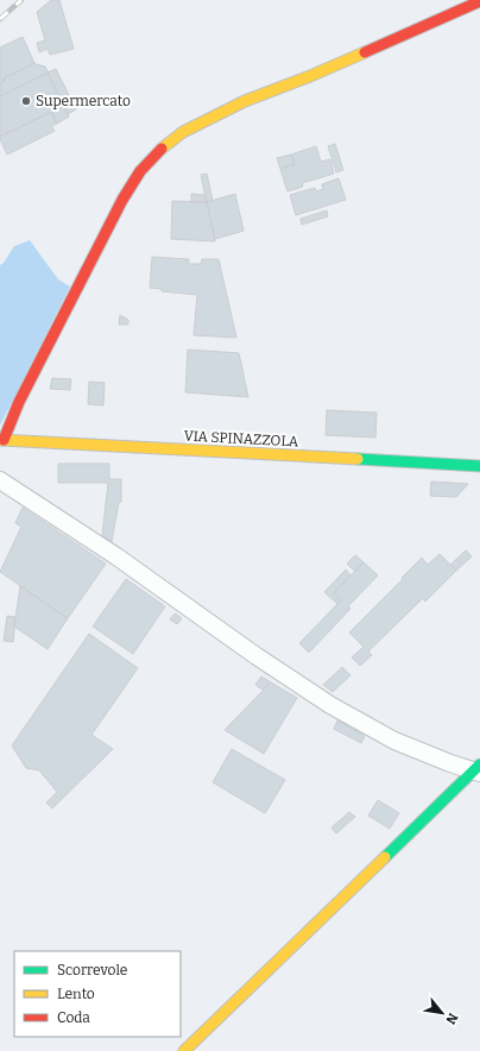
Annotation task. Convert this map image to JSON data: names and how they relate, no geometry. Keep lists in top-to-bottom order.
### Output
{
  "streets": {
    "street": ["VIA SPINAZZOLA"]
  },
  "places": ["Supermercato"],
  "legend": ["Scorrevole", "Lento", "Coda"],
  "north": "bottom right"
}
